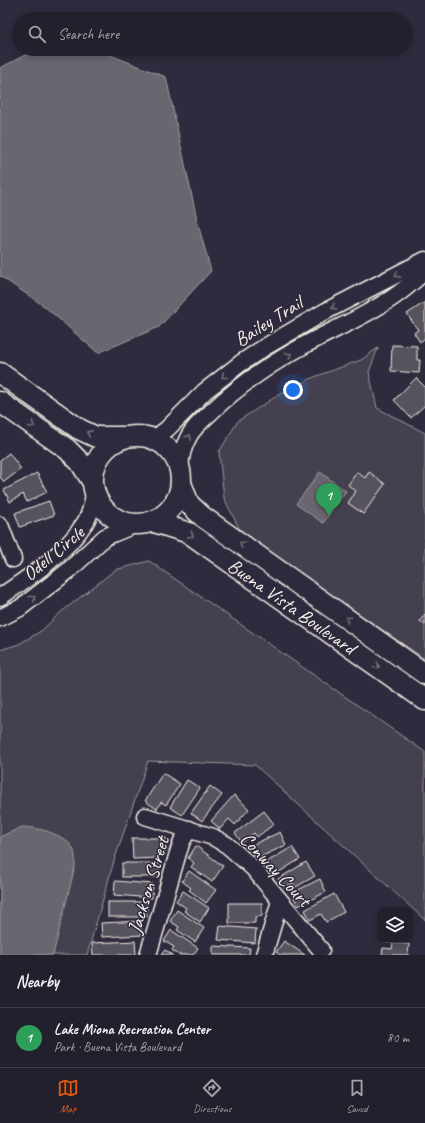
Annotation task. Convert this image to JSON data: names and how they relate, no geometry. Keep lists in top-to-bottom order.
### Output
{
  "streets": {
    "main road": ["Buena Vista Boulevard"],
    "street": [
      "Bailey Trail",
      "Odell Circle",
      "Conway Court",
      "Jackson Street"
    ]
  },
  "crossings": [
    ["Bailey Trail", "Odell Circle"],
    ["Bailey Trail", "Buena Vista Boulevard"],
    ["Odell Circle", "Buena Vista Boulevard"],
    ["Conway Court", "Jackson Street"]
  ],
  "page": {
    "search": "Search here",
    "pins": "1",
    "heading": "Nearby",
    "list": [
      {
        "mark": "1",
        "name": "Lake Miona Recreation Center",
        "note": "Park · Buena Vista Boulevard",
        "value": "80 m"
      }
    ],
    "nav": ["Map", "Directions", "Saved"]
  }
}
